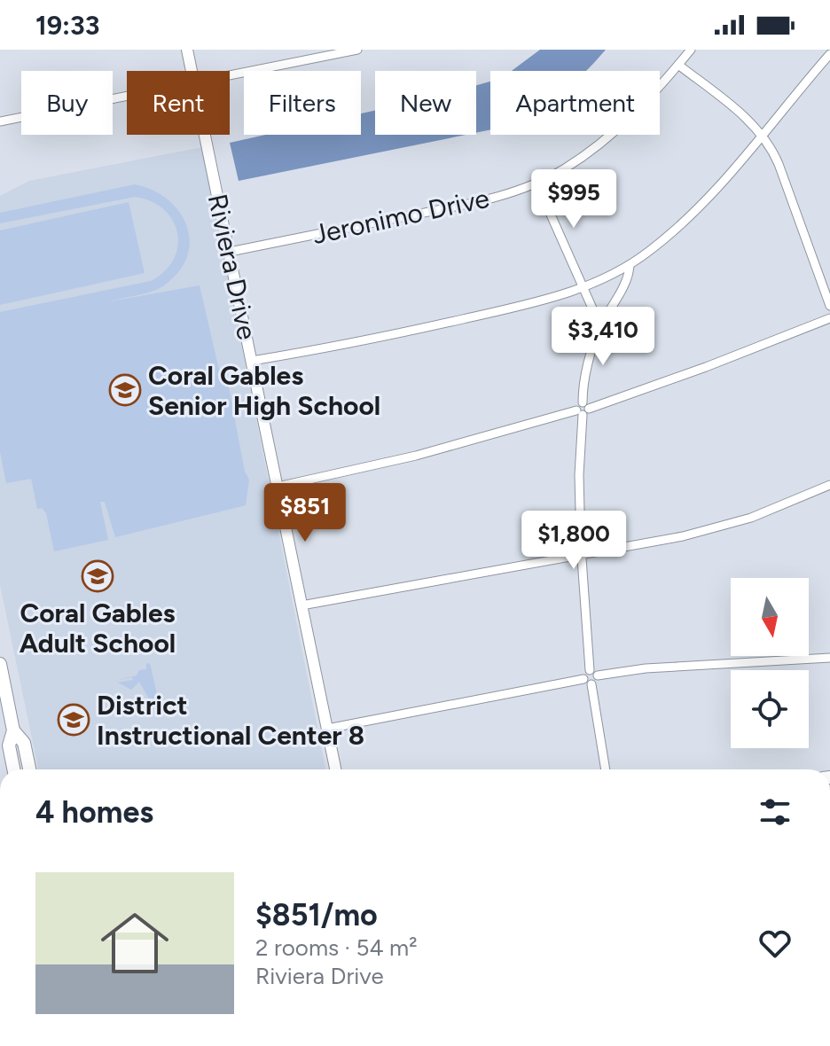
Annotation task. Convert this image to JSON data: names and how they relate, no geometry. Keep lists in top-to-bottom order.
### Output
{
  "streets": {
    "street": ["Jeronimo Drive", "Riviera Drive"]
  },
  "crossings": [
    ["Jeronimo Drive", "Riviera Drive"]
  ],
  "places": {
    "school or university": ["Coral Gables Senior High School", "Coral Gables Adult School", "District Instructional Center 8"]
  },
  "north": "bottom",
  "page": {
    "status": "19:33",
    "chip": [
      "Buy",
      "Rent",
      "Filters",
      "New",
      "Apartment"
    ],
    "price": [
      "$995",
      "$3,410",
      "$851",
      "$1,800"
    ],
    "heading": "4 homes",
    "list": [
      {
        "name": "$851/mo",
        "note": "2 rooms · 54 m² · Riviera Drive"
      }
    ]
  }
}
